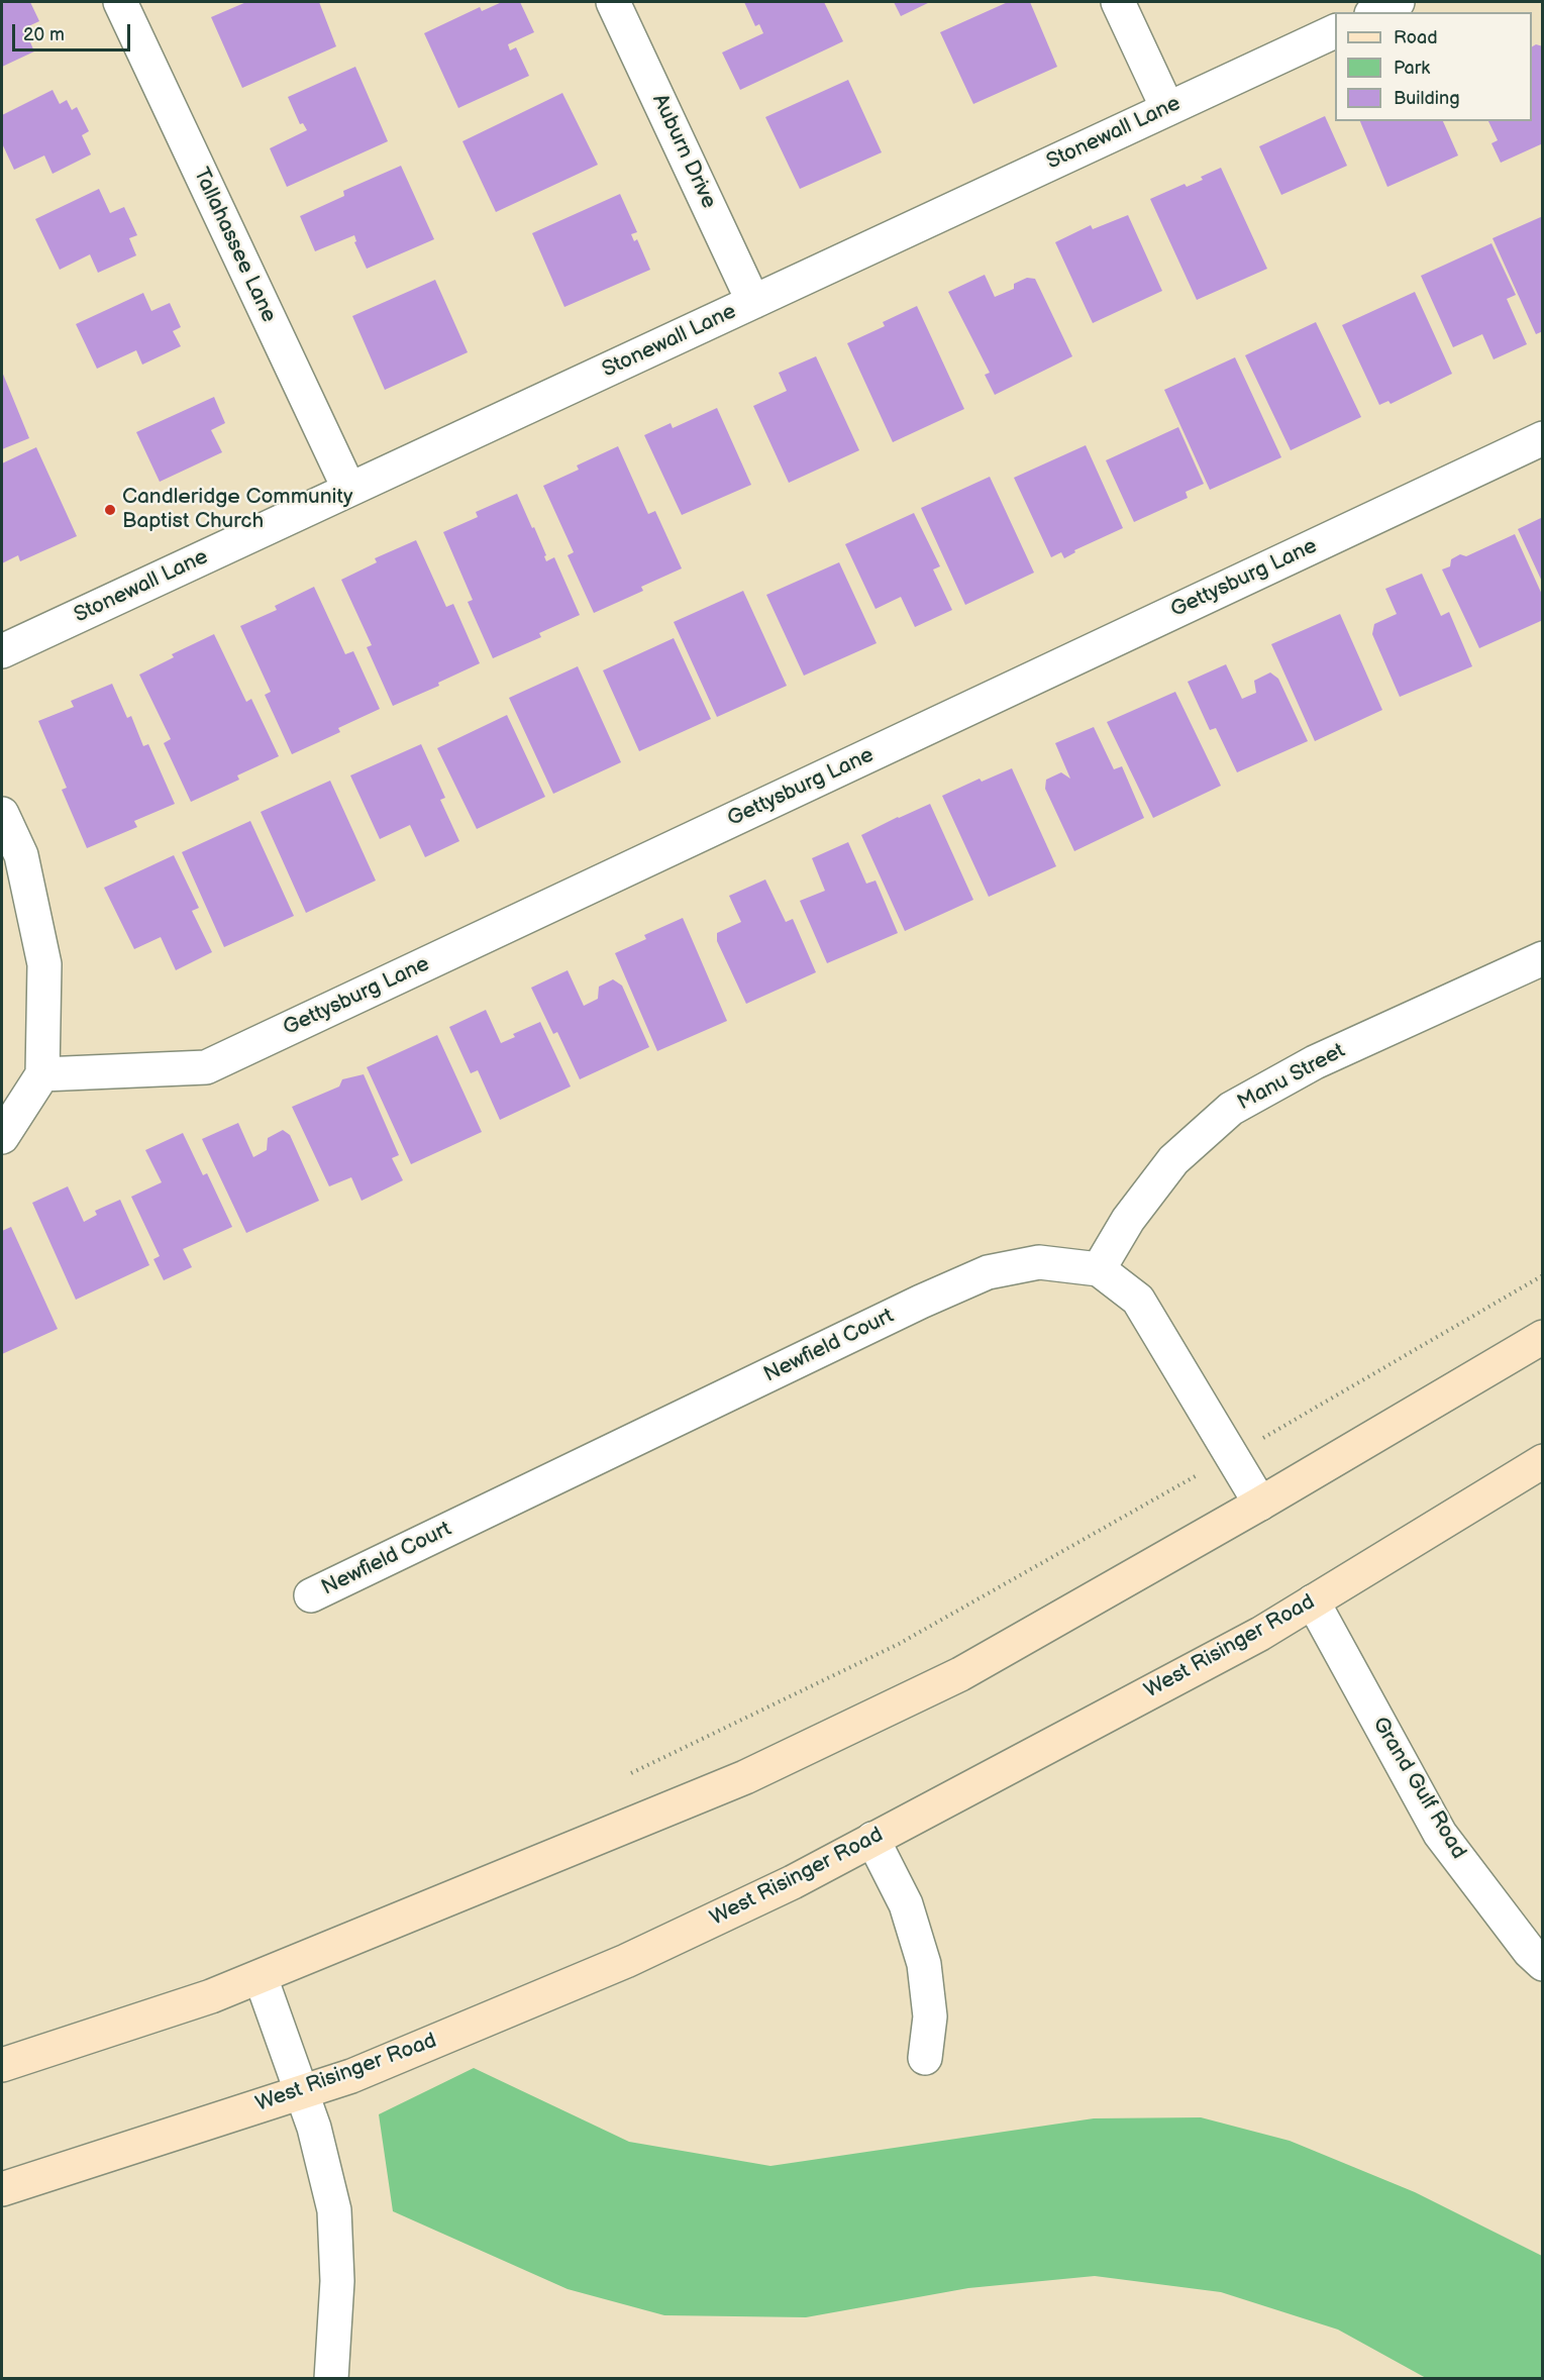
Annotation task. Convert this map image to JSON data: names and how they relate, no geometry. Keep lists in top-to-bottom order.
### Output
{
  "streets": {
    "main road": ["West Risinger Road"],
    "street": [
      "Stonewall Lane",
      "Auburn Drive",
      "Tallahassee Lane",
      "Gettysburg Lane",
      "Manu Street",
      "Newfield Court",
      "Grand Gulf Road"
    ]
  },
  "crossings": [
    ["Stonewall Lane", "Auburn Drive"],
    ["Stonewall Lane", "Tallahassee Lane"],
    ["Manu Street", "Newfield Court"],
    ["West Risinger Road", "Grand Gulf Road"]
  ],
  "places": ["Candleridge Community Baptist Church"],
  "legend": ["Road", "Park", "Building"],
  "scale_bar": "20 m"
}
